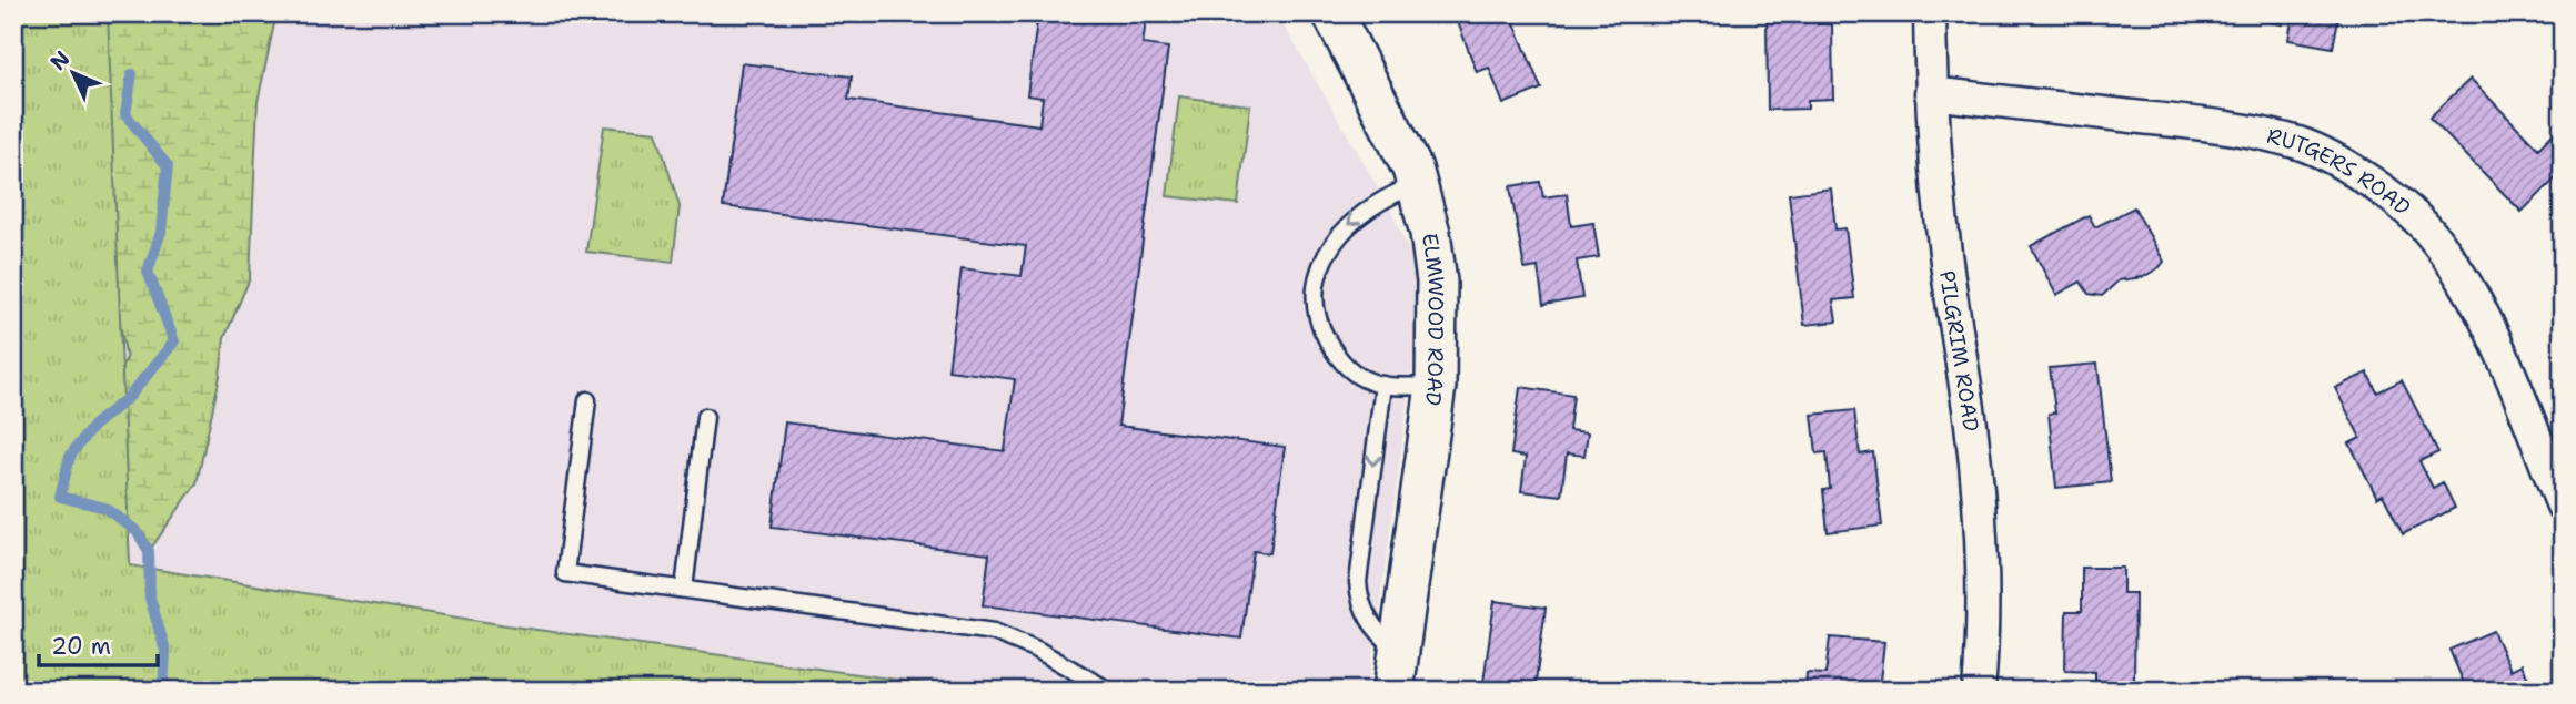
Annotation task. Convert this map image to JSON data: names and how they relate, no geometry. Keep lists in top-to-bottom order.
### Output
{
  "streets": {
    "street": ["RUTGERS ROAD", "ELMWOOD ROAD", "PILGRIM ROAD"]
  },
  "crossings": [
    ["RUTGERS ROAD", "PILGRIM ROAD"]
  ],
  "scale_bar": "20 m",
  "north": "top left"
}
